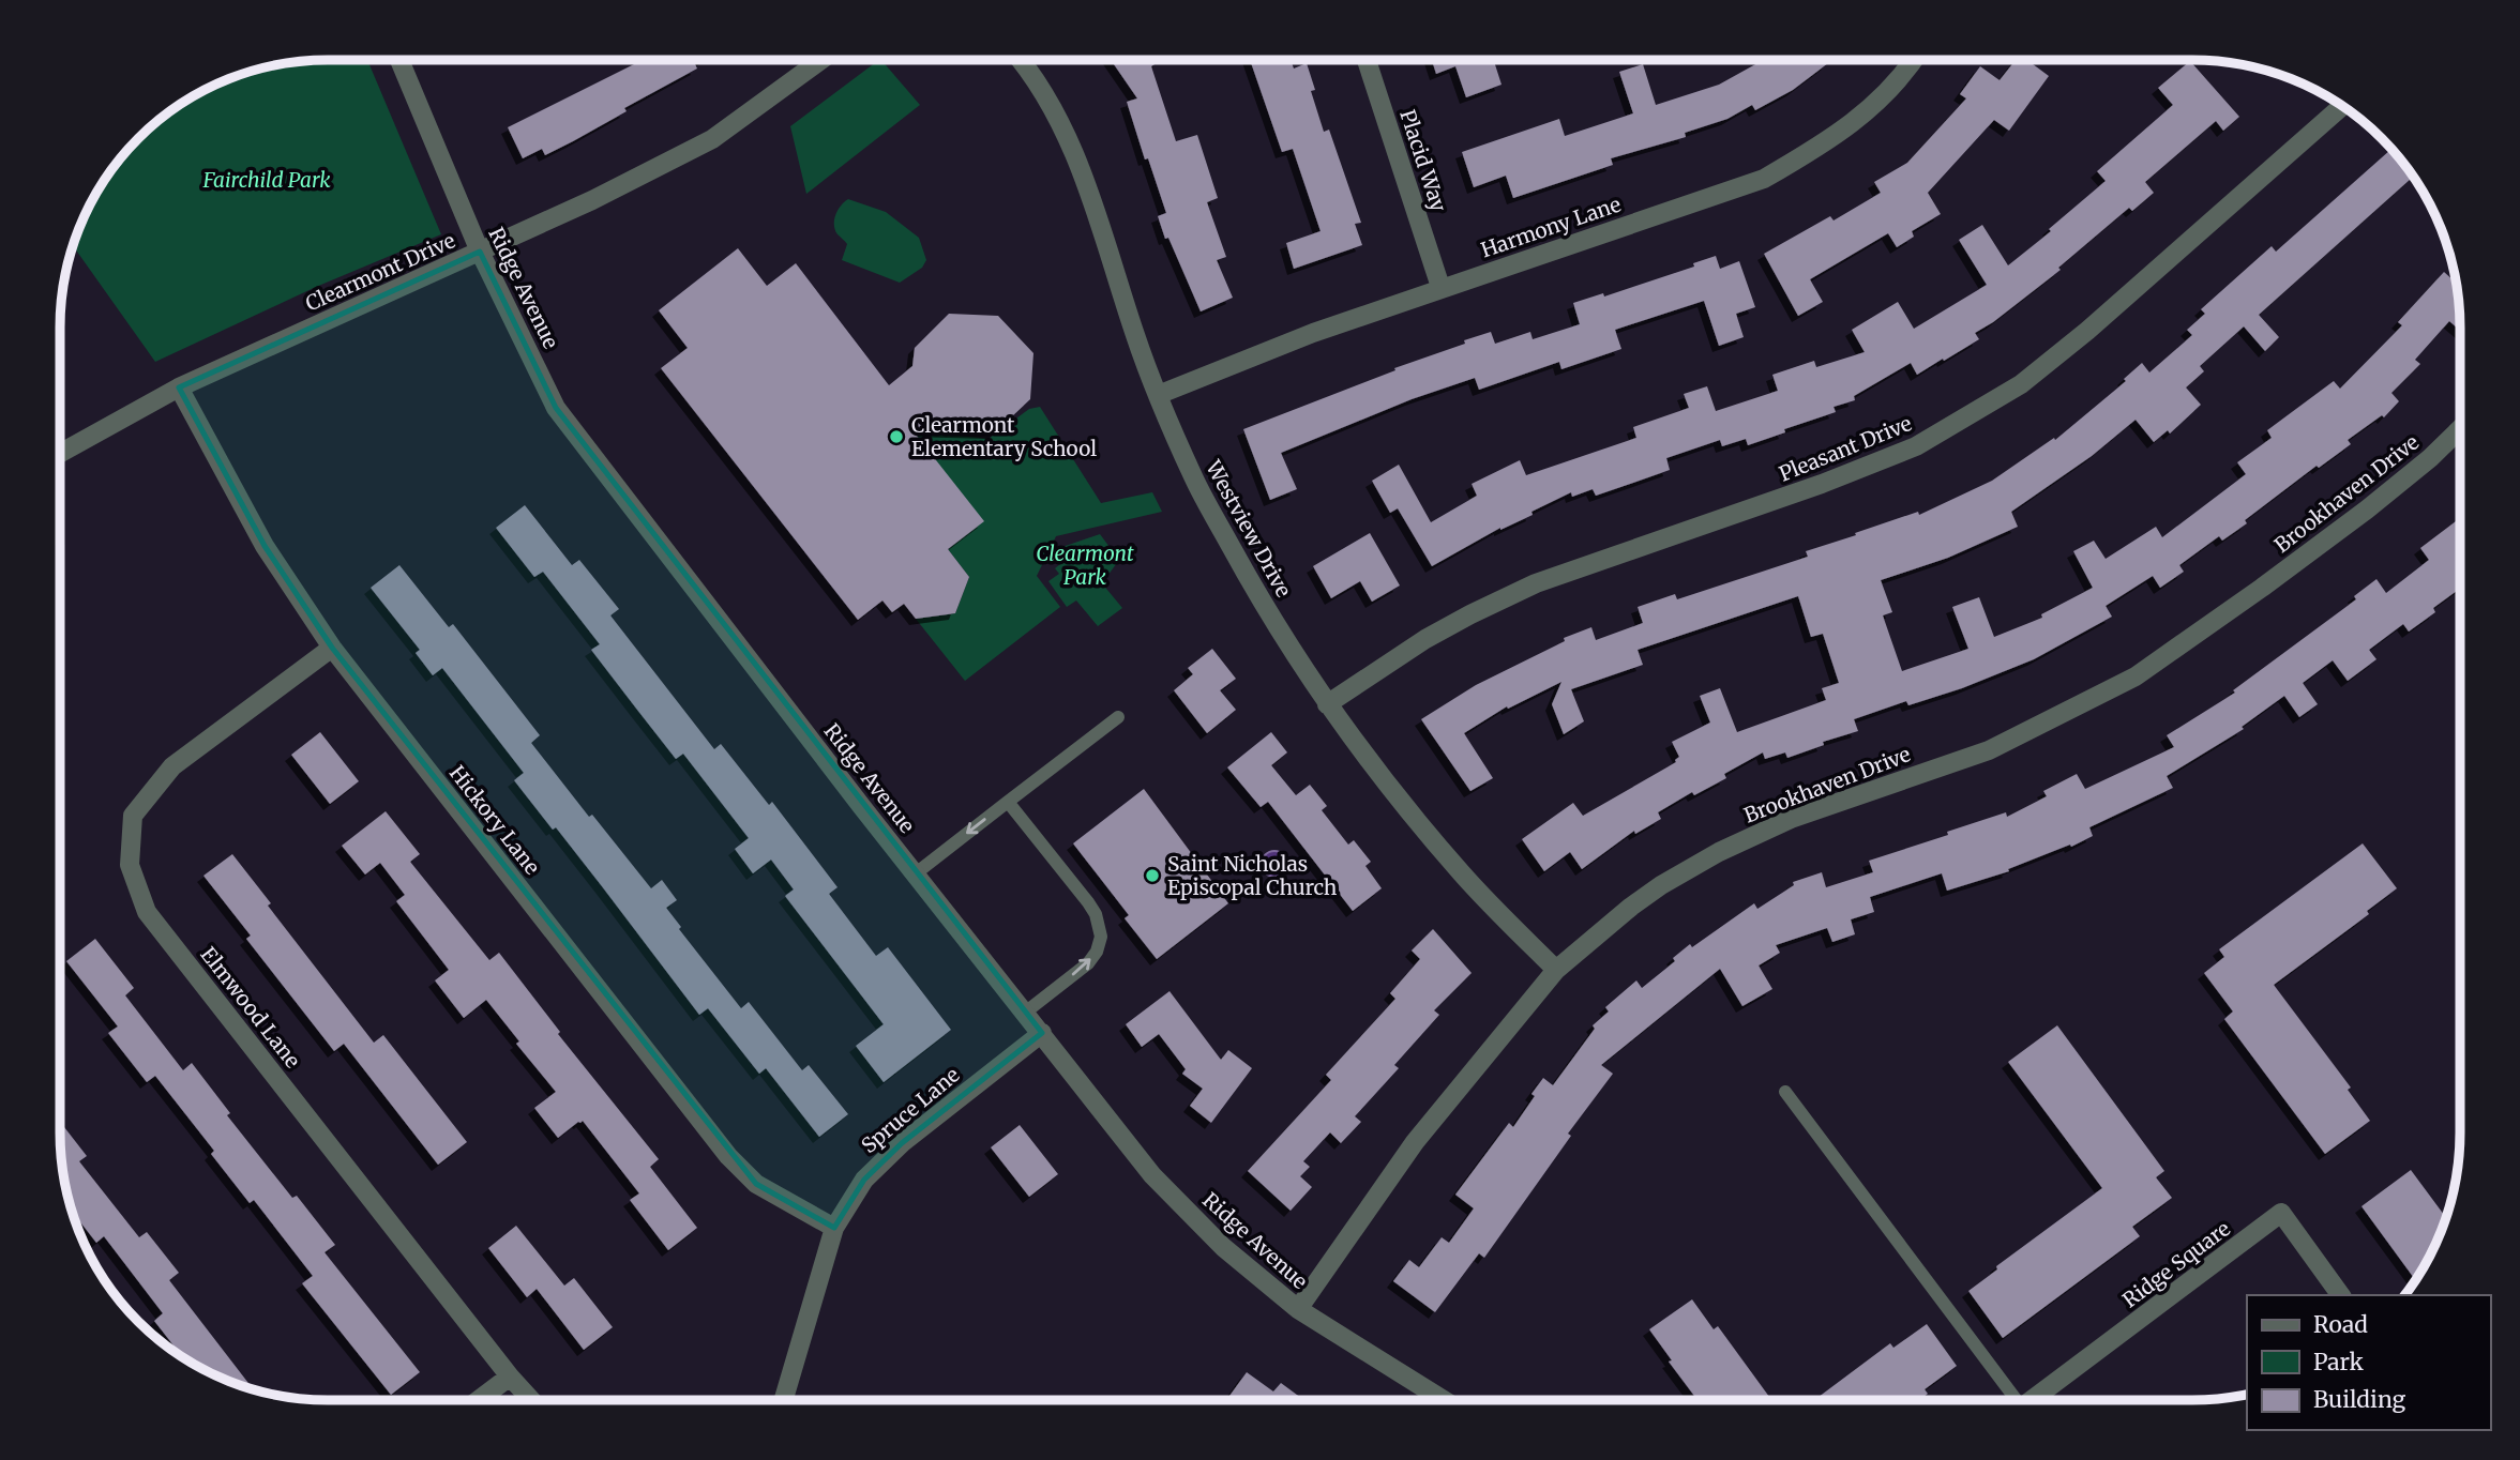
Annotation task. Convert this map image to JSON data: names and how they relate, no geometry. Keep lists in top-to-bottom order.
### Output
{
  "streets": {
    "street": [
      "Placid Way",
      "Harmony Lane",
      "Clearmont Drive",
      "Ridge Avenue",
      "Pleasant Drive",
      "Brookhaven Drive",
      "Westview Drive",
      "Hickory Lane",
      "Elmwood Lane",
      "Spruce Lane",
      "Ridge Square"
    ]
  },
  "crossings": [
    ["Placid Way", "Harmony Lane"],
    ["Harmony Lane", "Westview Drive"],
    ["Clearmont Drive", "Ridge Avenue"],
    ["Clearmont Drive", "Hickory Lane"],
    ["Ridge Avenue", "Brookhaven Drive"],
    ["Ridge Avenue", "Spruce Lane"],
    ["Pleasant Drive", "Westview Drive"],
    ["Brookhaven Drive", "Westview Drive"],
    ["Hickory Lane", "Elmwood Lane"],
    ["Hickory Lane", "Spruce Lane"]
  ],
  "parks": ["Fairchild Park", "Clearmont Park"],
  "places": ["Clearmont Elementary School", "Saint Nicholas Episcopal Church"],
  "legend": ["Road", "Park", "Building"]
}
